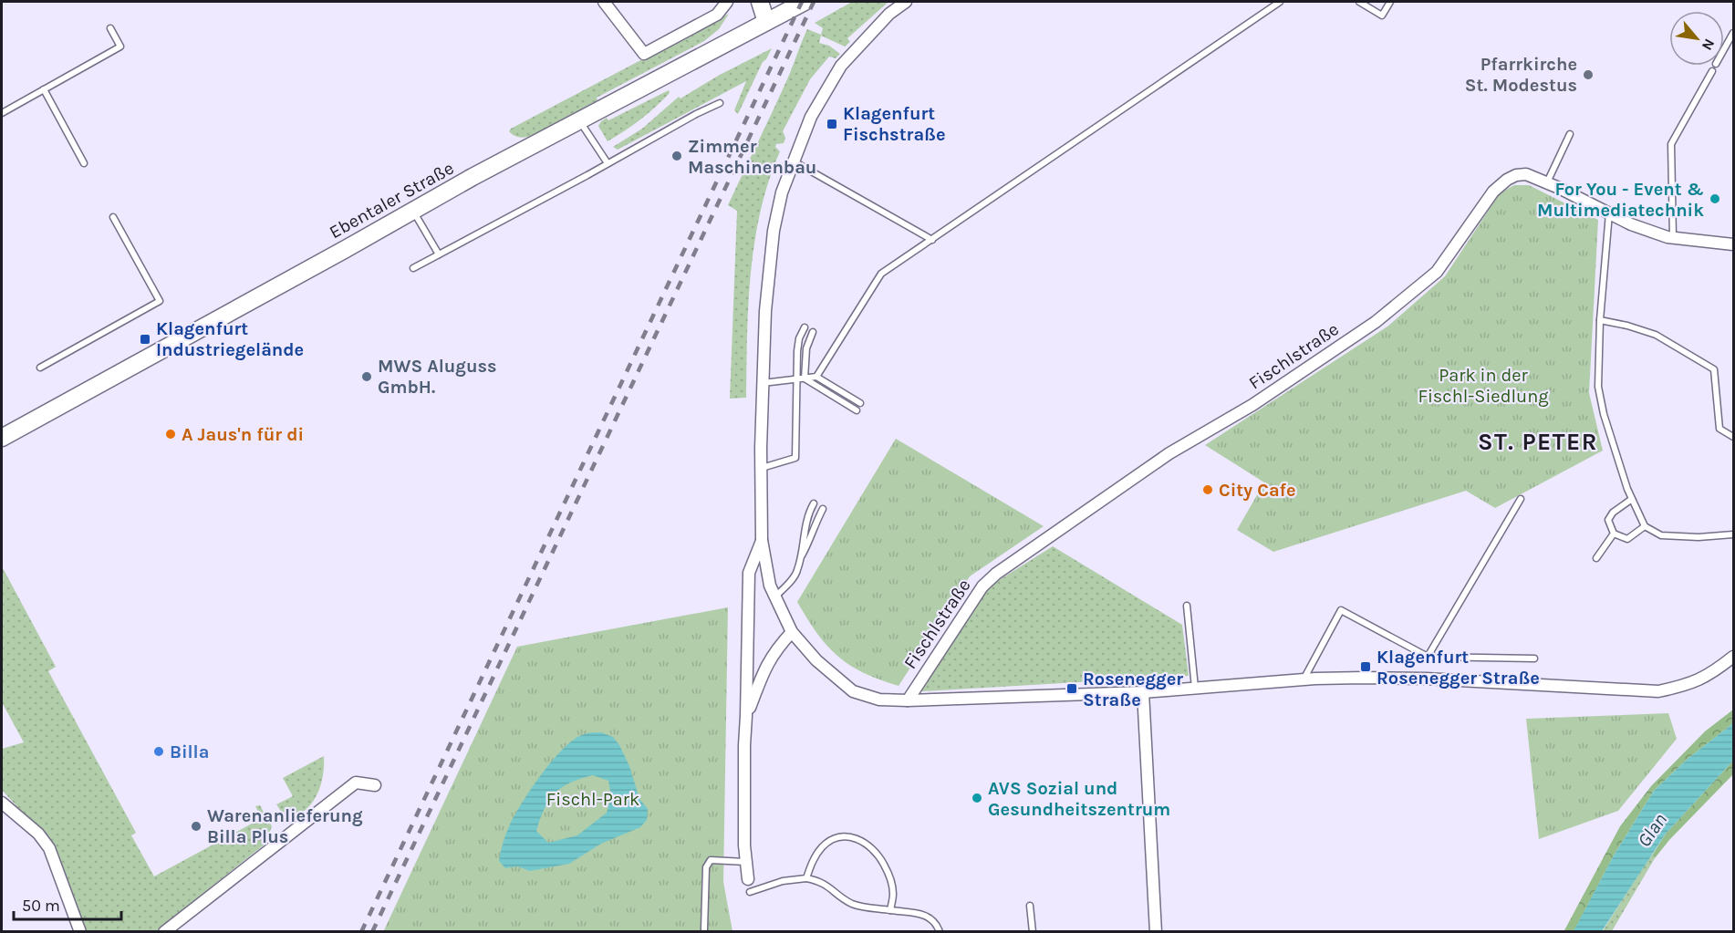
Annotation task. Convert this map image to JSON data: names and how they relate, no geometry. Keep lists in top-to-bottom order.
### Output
{
  "streets": {
    "main road": ["Ebentaler Straße"],
    "street": ["Fischlstraße"]
  },
  "districts": ["ST. PETER"],
  "water": ["Glan"],
  "parks": ["Park in der Fischl-Siedlung", "Fischl-Park"],
  "places": {
    "other": [
      "Pfarrkirche St. Modestus",
      "Zimmer Maschinenbau",
      "For You - Event & Multimediatechnik",
      "MWS Aluguss GmbH.",
      "A Jaus'n für di",
      "City Cafe",
      "Billa",
      "AVS Sozial und Gesundheitszentrum",
      "Warenanlieferung Billa Plus"
    ],
    "transit": [
      "Klagenfurt Fischstraße",
      "Klagenfurt Industriegelände",
      "Klagenfurt Rosenegger Straße",
      "Rosenegger Straße"
    ]
  },
  "scale_bar": "50 m",
  "north": "bottom right"
}
